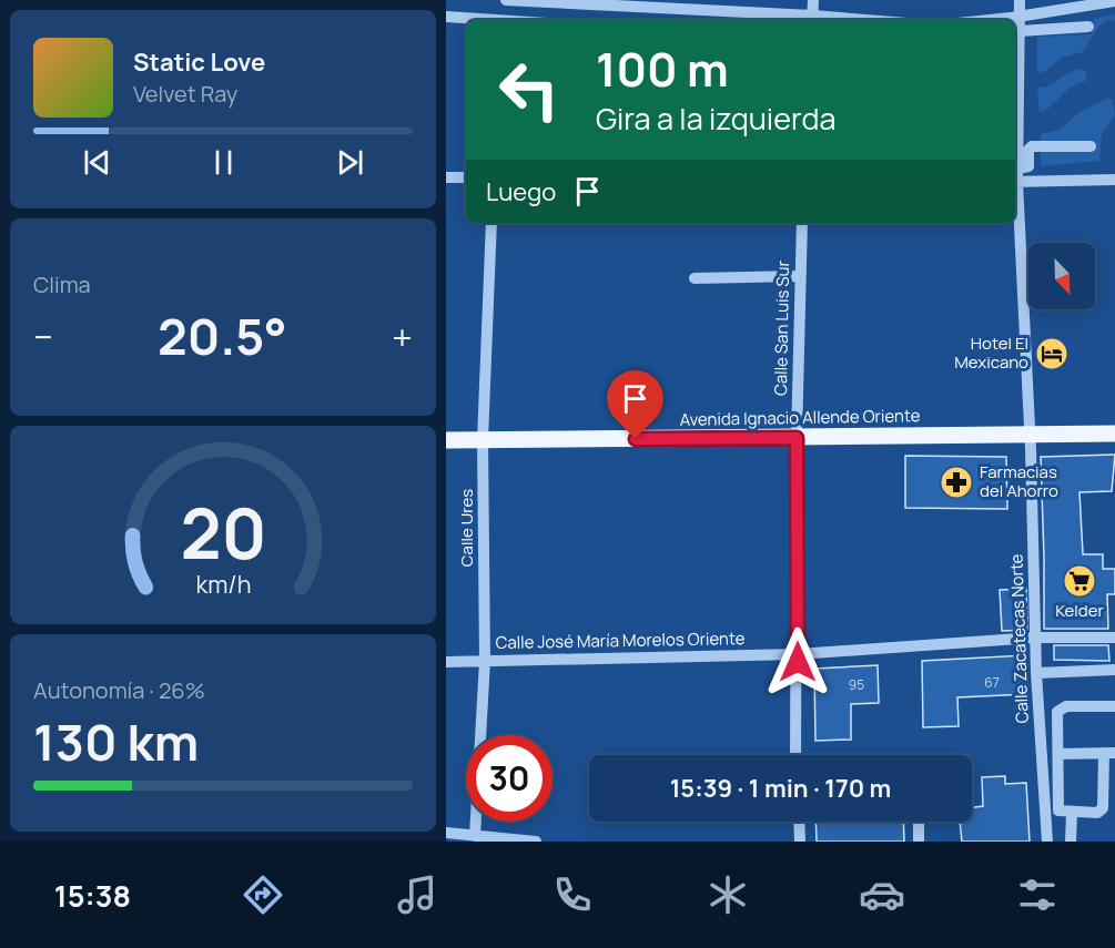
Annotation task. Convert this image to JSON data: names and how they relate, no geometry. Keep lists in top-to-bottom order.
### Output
{
  "streets": {
    "main road": ["Avenida Ignacio Allende Oriente"],
    "street": [
      "Calle San Luis Sur",
      "Calle Ures",
      "Calle Zacatecas Norte",
      "Calle José María Morelos Oriente"
    ]
  },
  "crossings": [
    ["Calle San Luis Sur", "Avenida Ignacio Allende Oriente"],
    ["Calle San Luis Sur", "Calle José María Morelos Oriente"],
    ["Avenida Ignacio Allende Oriente", "Calle Ures"],
    ["Avenida Ignacio Allende Oriente", "Calle Zacatecas Norte"],
    ["Calle Ures", "Calle José María Morelos Oriente"],
    ["Calle Zacatecas Norte", "Calle José María Morelos Oriente"]
  ],
  "places": {
    "hotel": ["Hotel El Mexicano"],
    "pharmacy": ["Farmacias del Ahorro"],
    "supermarket": ["Kelder"]
  },
  "house_numbers": ["67", "95"],
  "north": "bottom right",
  "page": {
    "turn": ["100 m", "Gira a la izquierda"],
    "song": ["Static Love", "Velvet Ray"],
    "then": "Luego",
    "tile": [
      "Clima",
      ["Autonomía · 26%", "130 km"]
    ],
    "heat": ["−", "20.5°", "+"],
    "limit": "30",
    "trip": "15:39 · 1 min · 170 m",
    "tabs": "15:38",
    "gauge": ["20", "km/h"]
  }
}
